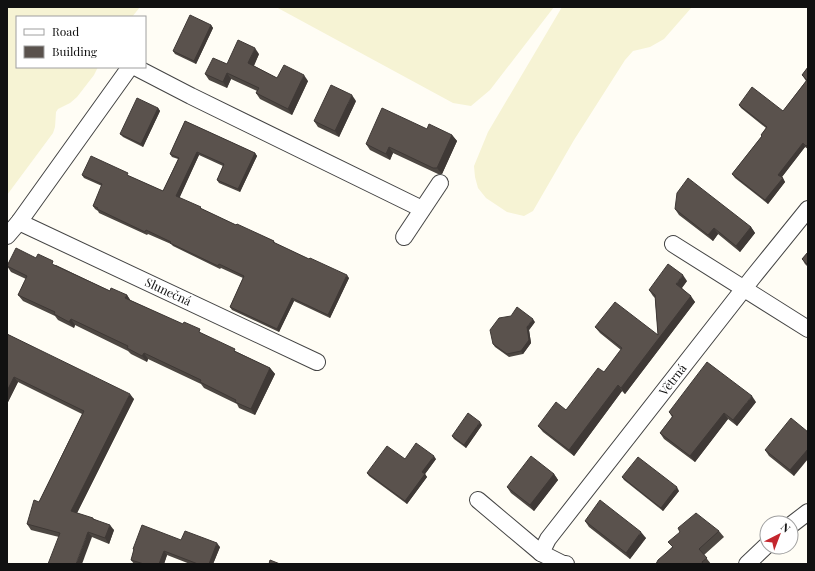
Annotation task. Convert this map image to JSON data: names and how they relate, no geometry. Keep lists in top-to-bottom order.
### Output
{
  "streets": {
    "street": ["Slunečná", "Větrná"]
  },
  "legend": ["Road", "Building"],
  "north": "top right"
}
